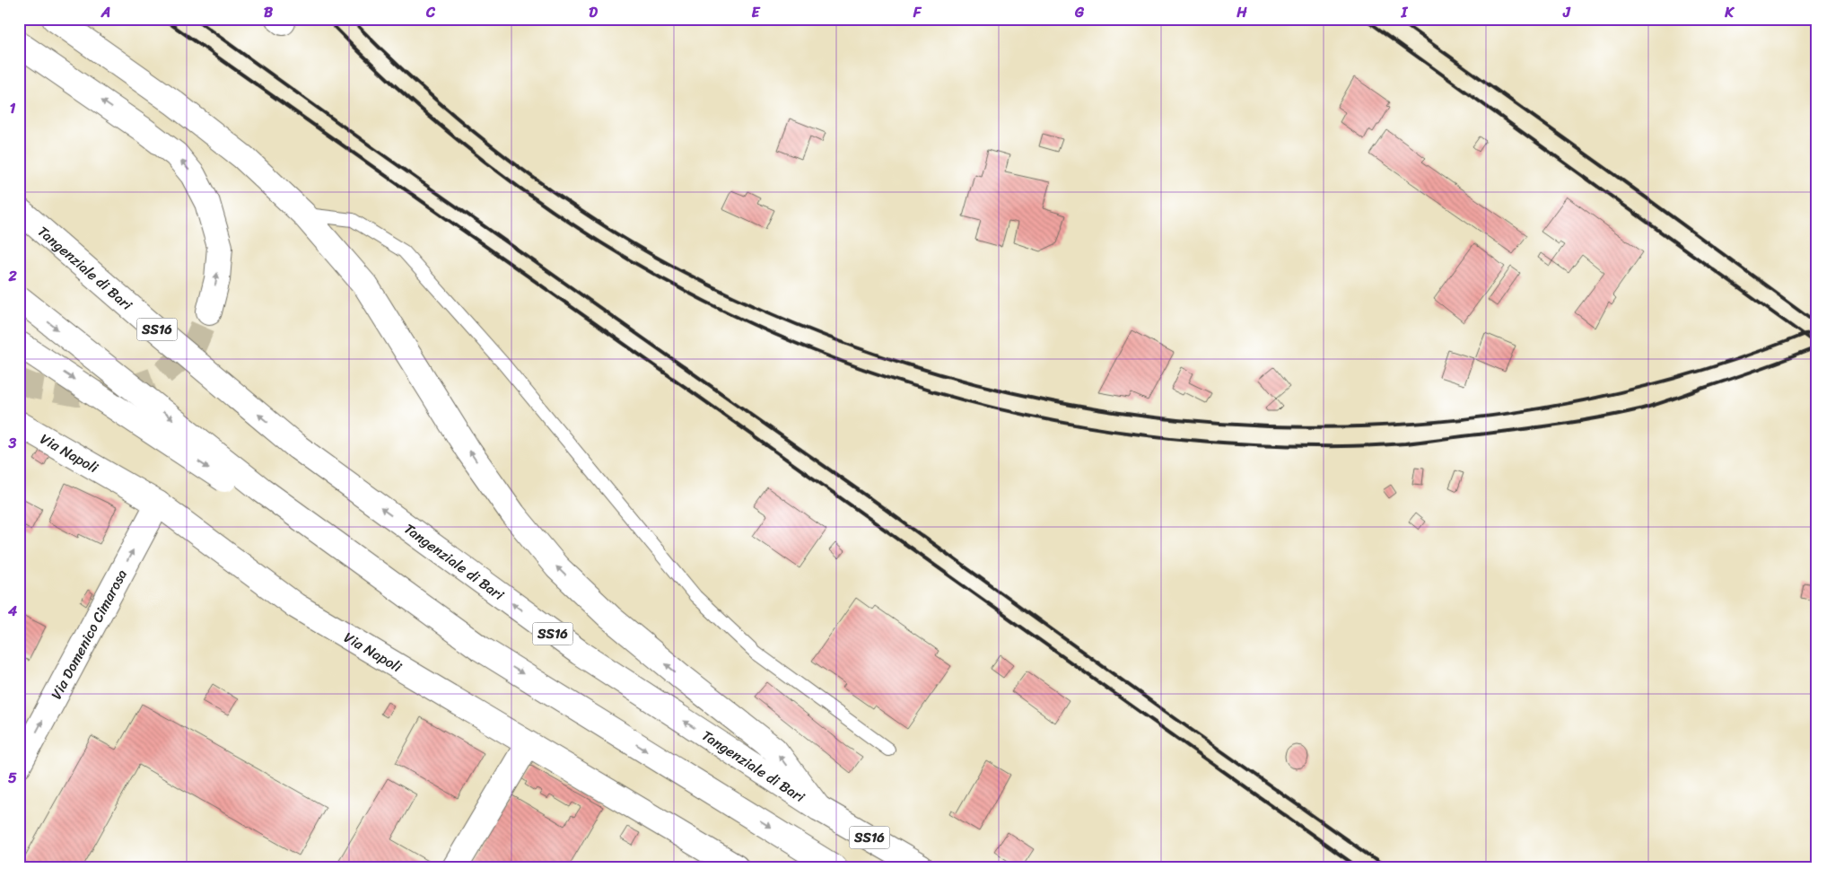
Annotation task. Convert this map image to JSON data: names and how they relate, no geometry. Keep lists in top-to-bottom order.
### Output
{
  "streets": {
    "main road": [
      "Tangenziale di Bari",
      "SS16",
      "Via Napoli",
      "Via Domenico Cimarosa"
    ]
  },
  "crossings": [
    ["Via Napoli", "Via Domenico Cimarosa"]
  ],
  "one_way": ["Via Domenico Cimarosa"],
  "grid": {
    "columns": [
      "A",
      "B",
      "C",
      "D",
      "E",
      "F",
      "G",
      "H",
      "I",
      "J",
      "K"
    ],
    "rows": [
      "1",
      "2",
      "3",
      "4",
      "5"
    ]
  }
}
